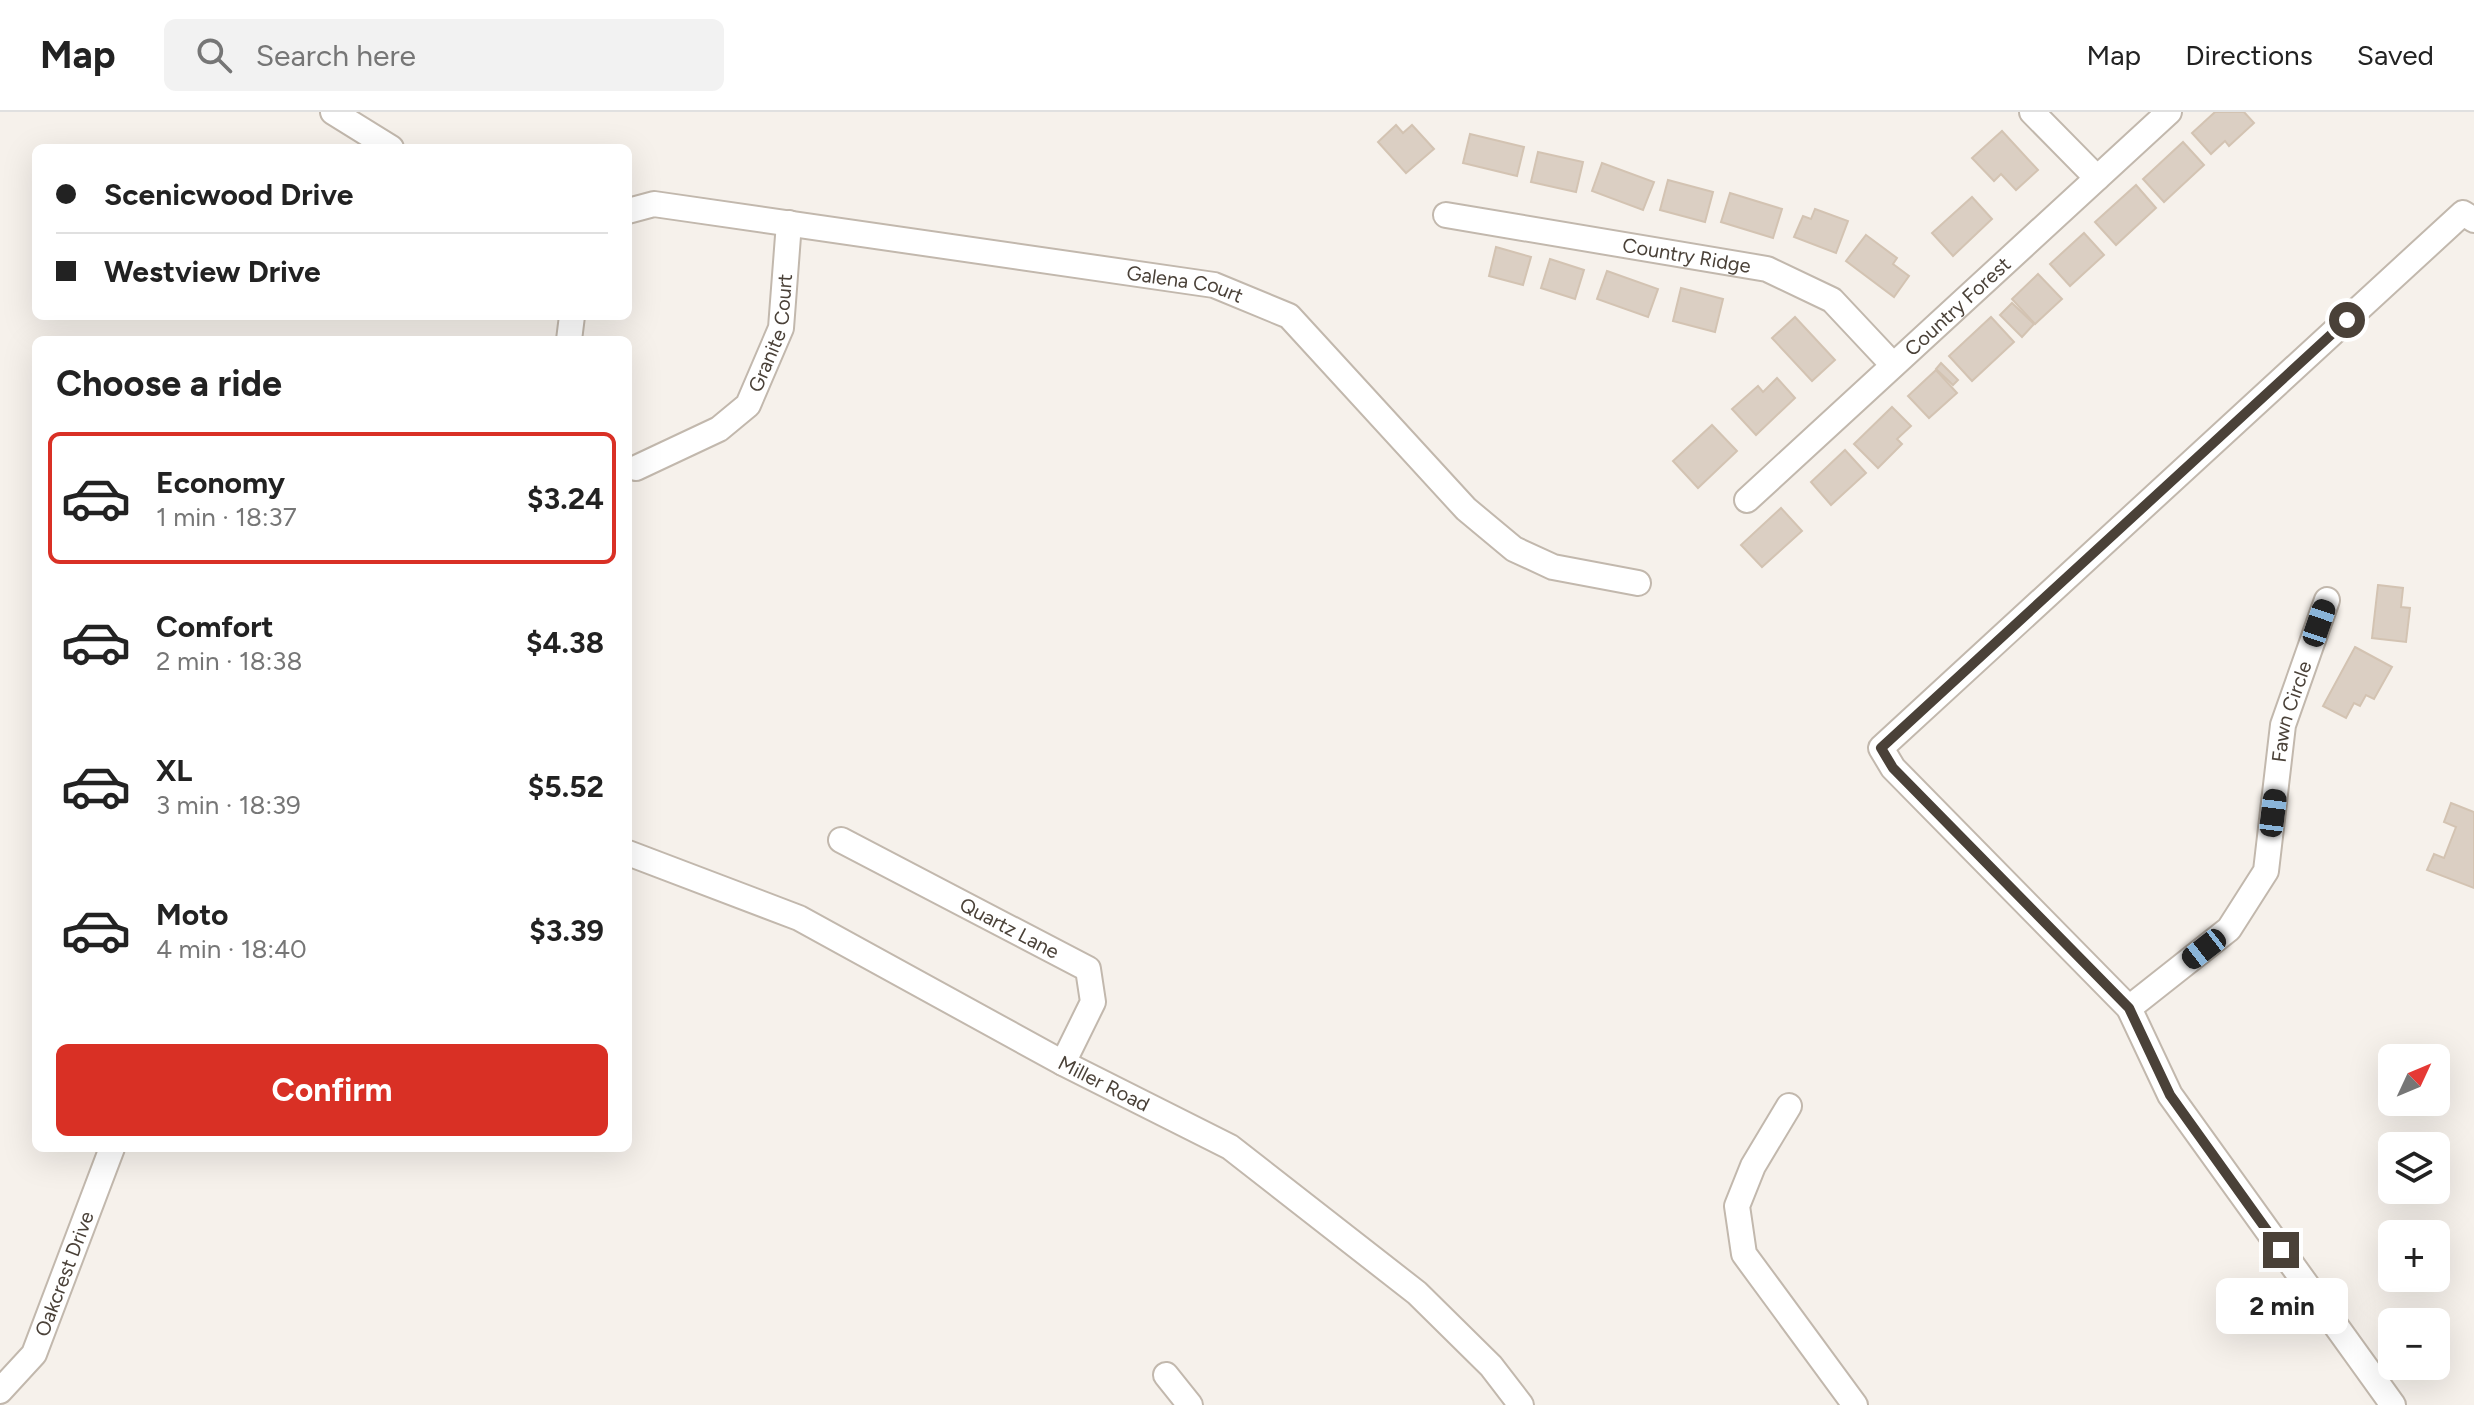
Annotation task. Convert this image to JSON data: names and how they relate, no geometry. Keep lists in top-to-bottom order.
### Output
{
  "streets": {
    "street": [
      "Country Ridge",
      "Galena Court",
      "Country Forest",
      "Granite Court",
      "Fawn Circle",
      "Quartz Lane",
      "Miller Road",
      "Oakcrest Drive"
    ]
  },
  "crossings": [
    ["Country Ridge", "Country Forest"],
    ["Galena Court", "Granite Court"],
    ["Quartz Lane", "Miller Road"]
  ],
  "north": "top right",
  "page": {
    "header": "Map",
    "search": "Search here",
    "nav": ["Map", "Directions", "Saved"],
    "banner": ["Scenicwood Drive", "Westview Drive"],
    "heading": "Choose a ride",
    "list": [
      {
        "name": "Economy",
        "note": "1 min · 18:37",
        "value": "$3.24"
      },
      {
        "name": "Comfort",
        "note": "2 min · 18:38",
        "value": "$4.38"
      },
      {
        "name": "XL",
        "note": "3 min · 18:39",
        "value": "$5.52"
      },
      {
        "name": "Moto",
        "note": "4 min · 18:40",
        "value": "$3.39"
      }
    ],
    "buttons": "Confirm",
    "map_buttons": ["+", "−"],
    "bubble": "2 min"
  }
}
